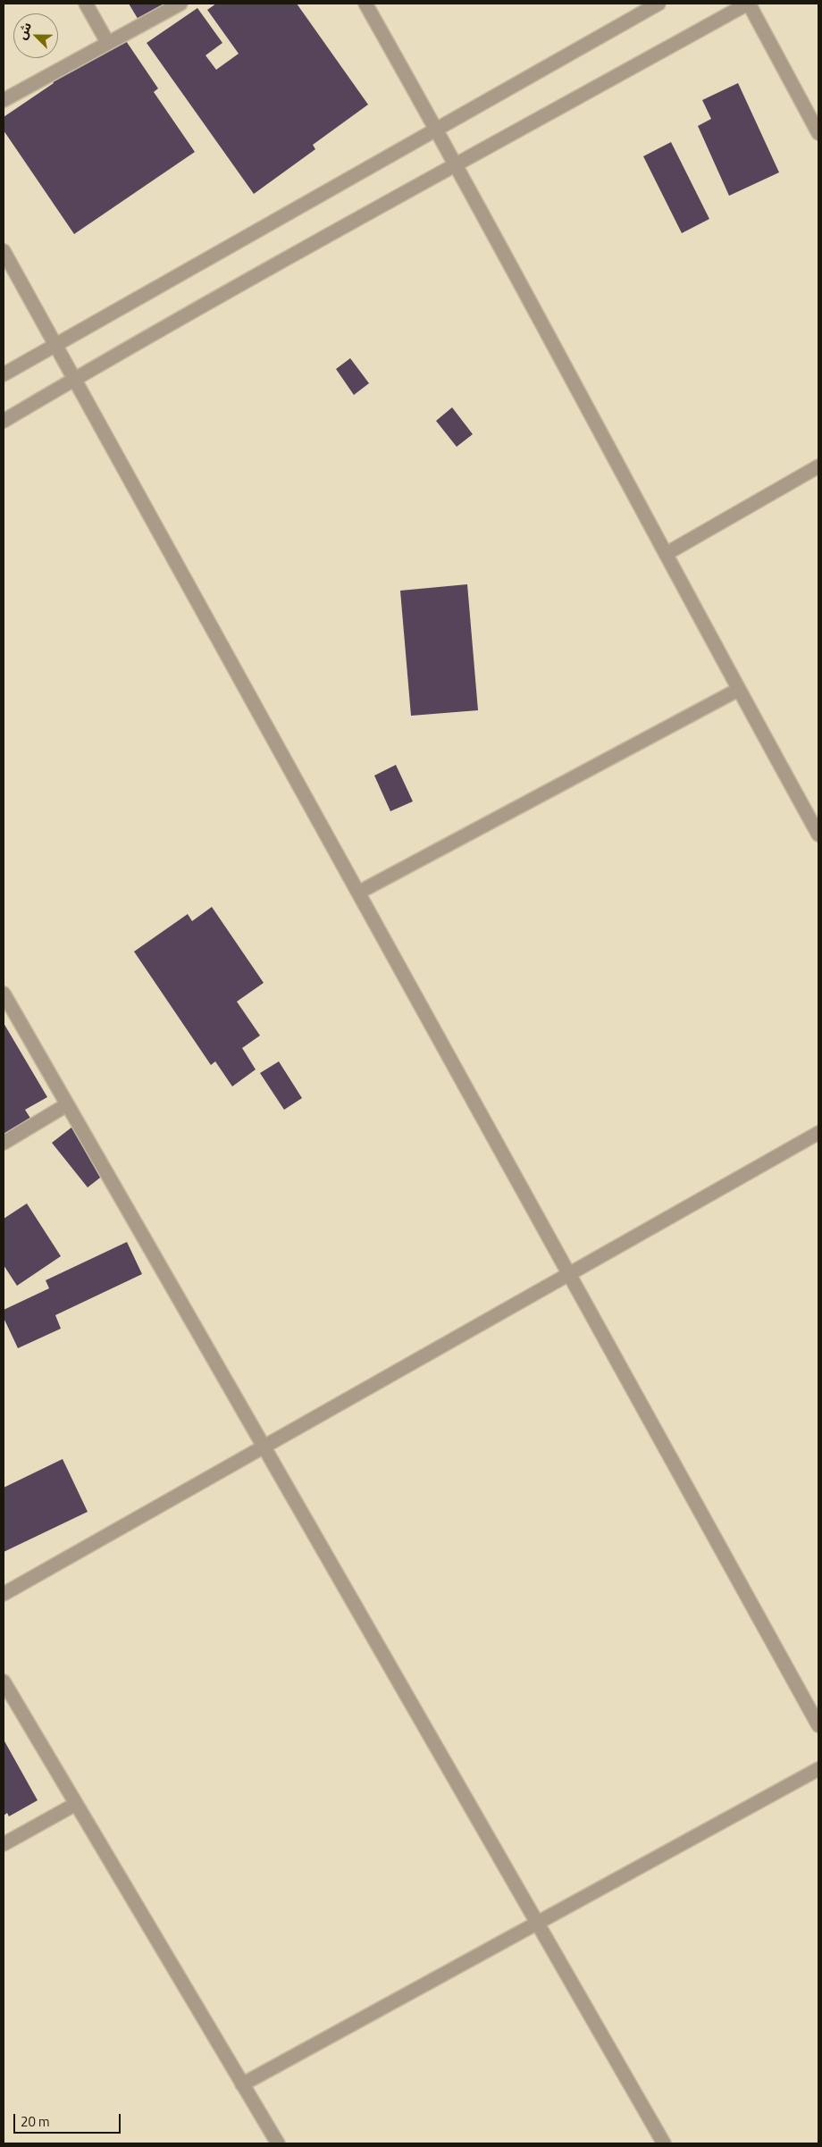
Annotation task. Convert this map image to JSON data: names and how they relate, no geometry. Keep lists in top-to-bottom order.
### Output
{
  "scale_bar": "20 m",
  "north": "top left"
}
